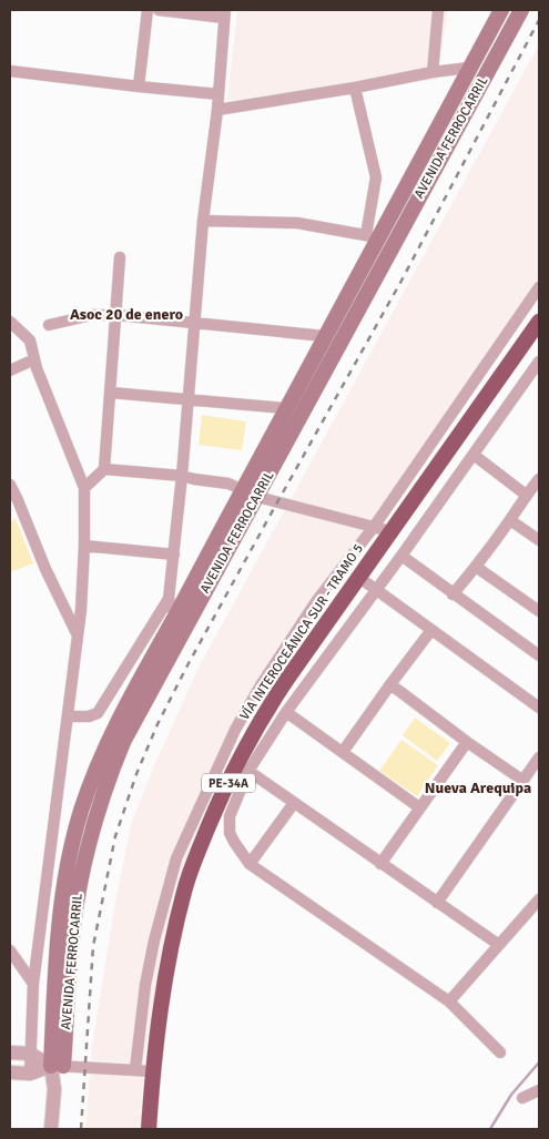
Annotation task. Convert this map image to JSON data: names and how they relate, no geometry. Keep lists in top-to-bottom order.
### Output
{
  "streets": {
    "highway": ["VÍA INTEROCEÁNICA SUR - TRAMO 5", "PE-34A"],
    "main road": ["AVENIDA FERROCARRIL"]
  },
  "districts": ["Asoc 20 de enero", "Nueva Arequipa"]
}
